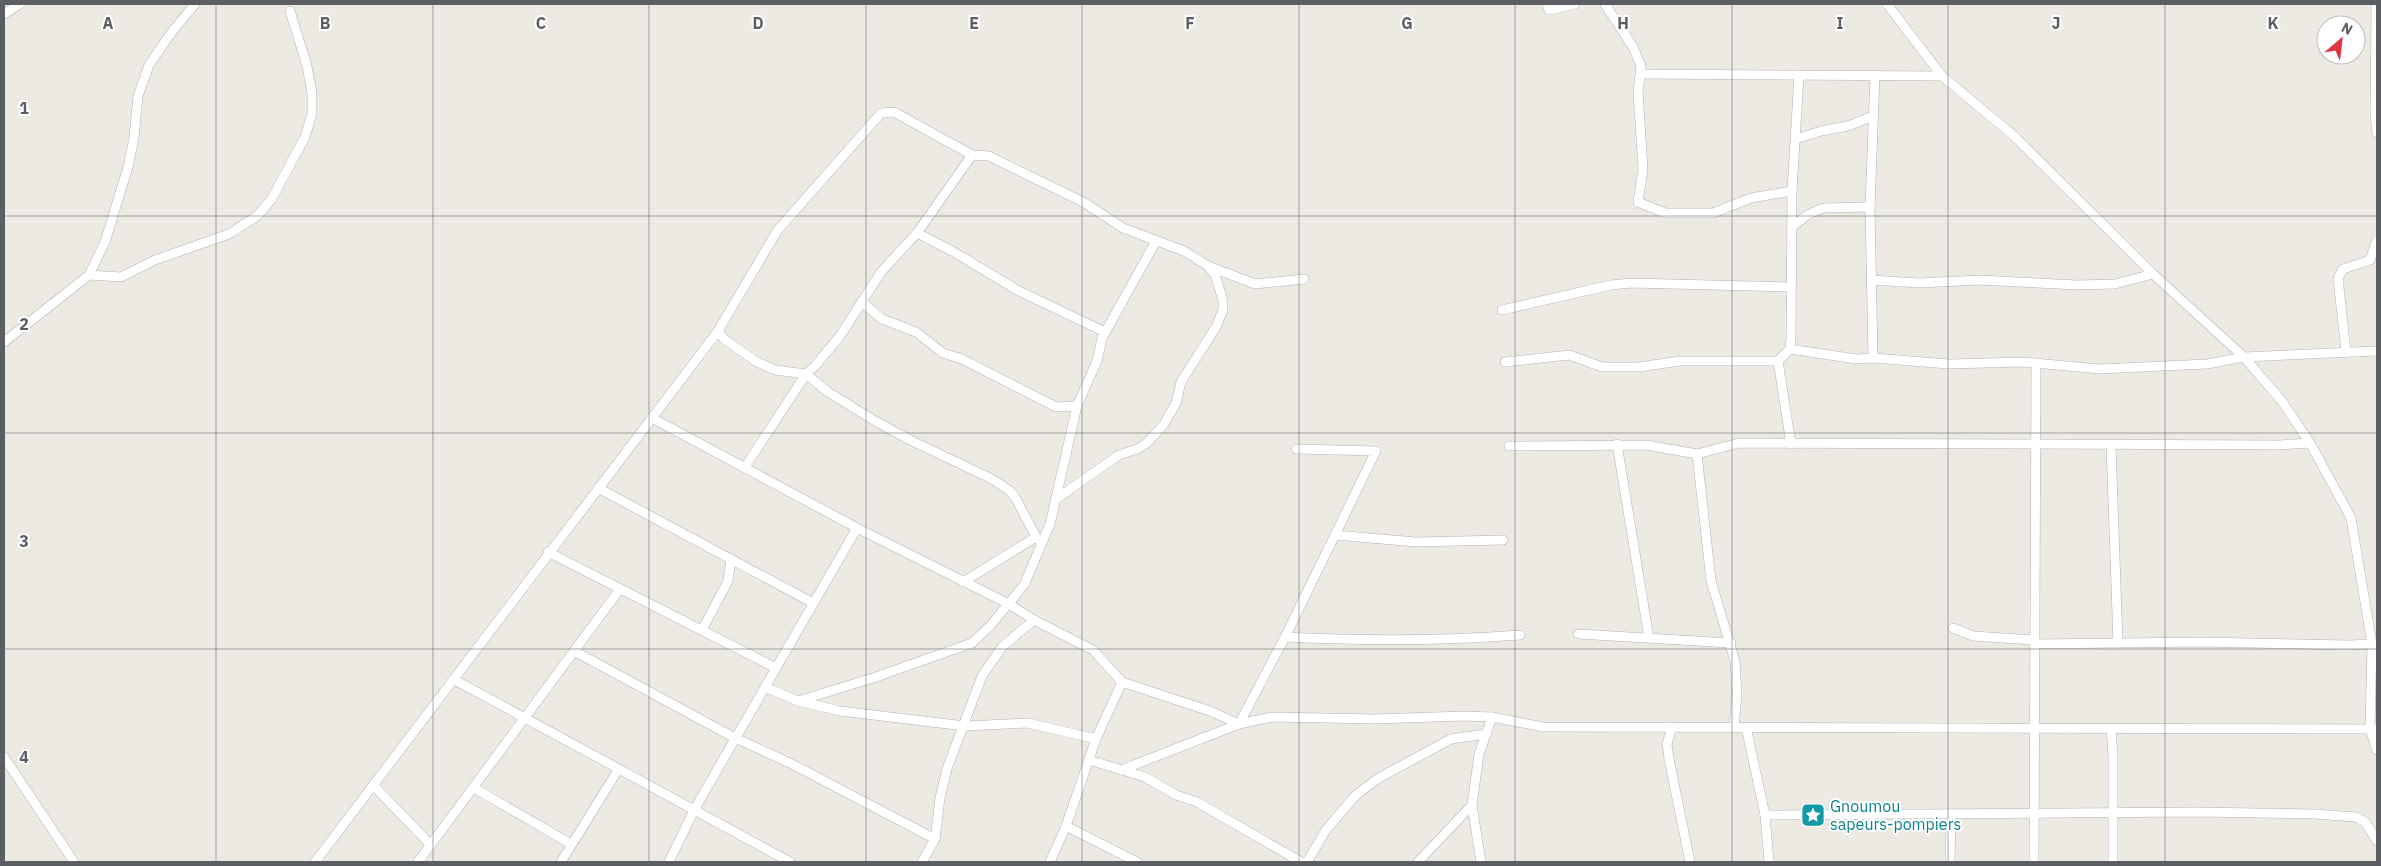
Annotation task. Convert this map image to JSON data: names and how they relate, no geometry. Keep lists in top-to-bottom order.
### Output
{
  "places": {
    "place": ["Gnoumou sapeurs-pompiers"]
  },
  "north": "top right",
  "grid": {
    "columns": [
      "A",
      "B",
      "C",
      "D",
      "E",
      "F",
      "G",
      "H",
      "I",
      "J",
      "K"
    ],
    "rows": [
      "1",
      "2",
      "3",
      "4"
    ]
  }
}
